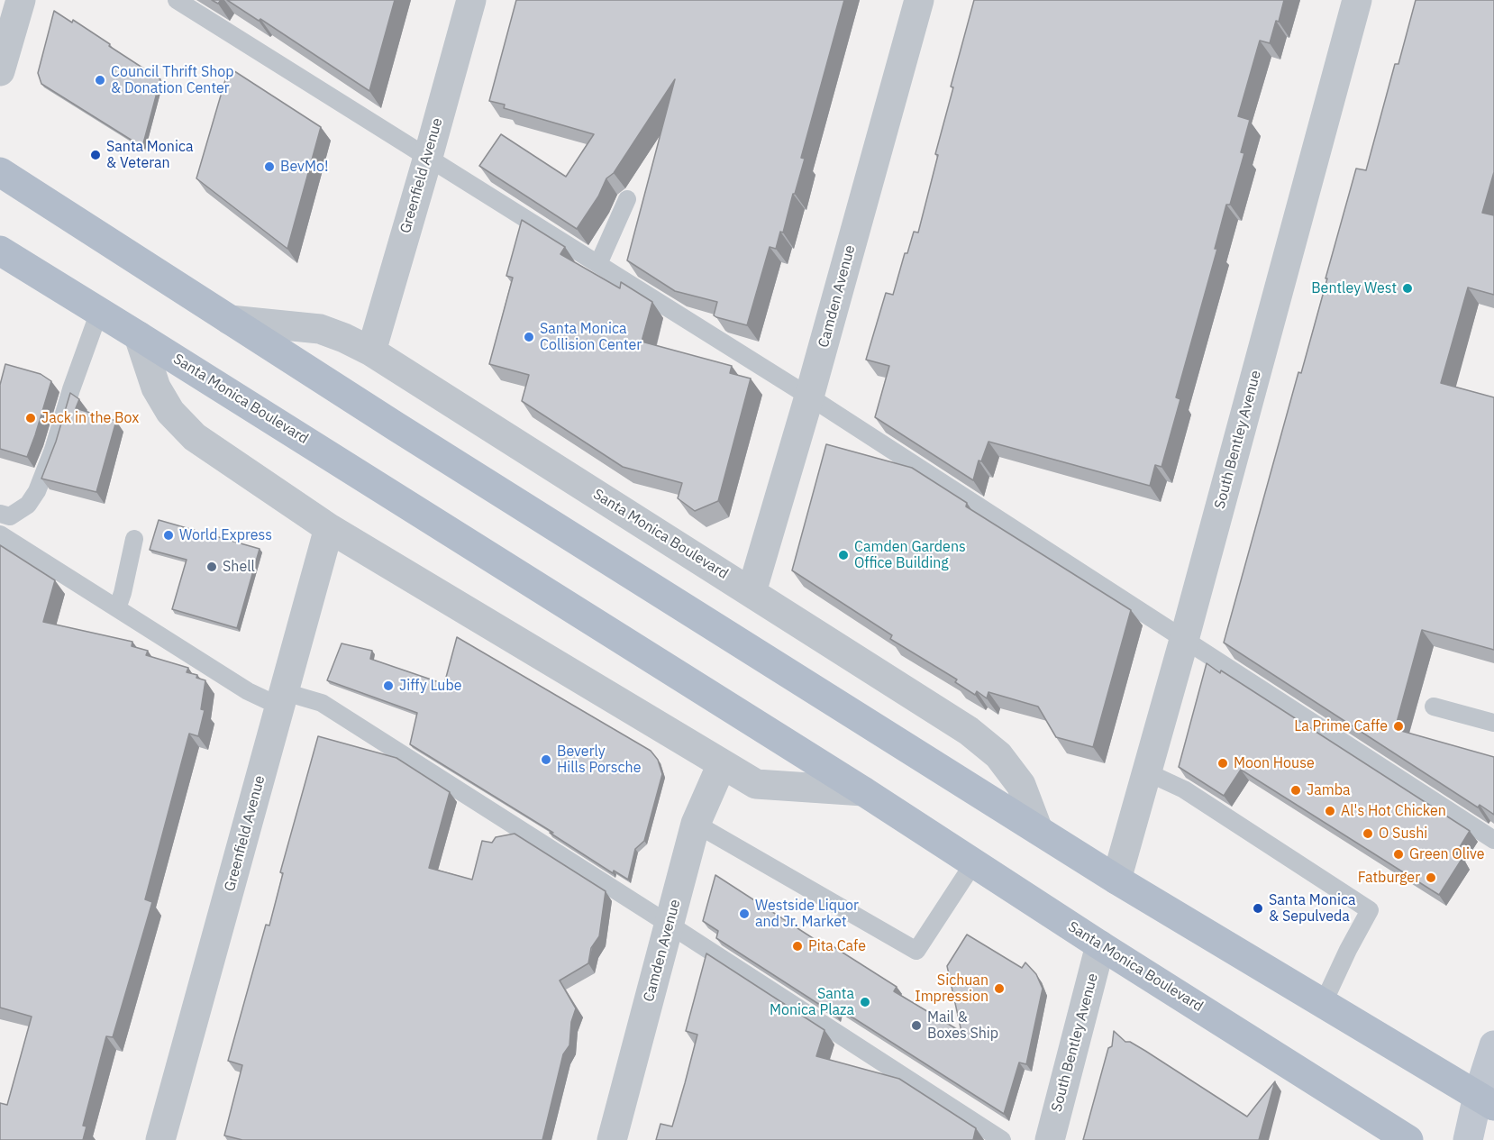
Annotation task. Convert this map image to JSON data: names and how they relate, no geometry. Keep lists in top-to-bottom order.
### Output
{
  "streets": {
    "main road": ["Santa Monica Boulevard"],
    "street": ["Greenfield Avenue", "Camden Avenue", "South Bentley Avenue"]
  },
  "crossings": [
    ["Greenfield Avenue", "Santa Monica Boulevard"],
    ["Camden Avenue", "Santa Monica Boulevard"],
    ["Santa Monica Boulevard", "South Bentley Avenue"]
  ],
  "places": [
    "Council Thrift Shop & Donation Center",
    "Santa Monica & Veteran",
    "BevMo!",
    "Bentley West",
    "Santa Monica Collision Center",
    "Jack in the Box",
    "World Express",
    "Camden Gardens Office Building",
    "Shell",
    "Jiffy Lube",
    "La Prime Caffe",
    "Beverly Hills Porsche",
    "Moon House",
    "Jamba",
    "Al's Hot Chicken",
    "O Sushi",
    "Green Olive",
    "Fatburger",
    "Santa Monica & Sepulveda",
    "Westside Liquor and Jr. Market",
    "Pita Cafe",
    "Sichuan Impression",
    "Santa Monica Plaza",
    "Mail & Boxes Ship"
  ]
}
